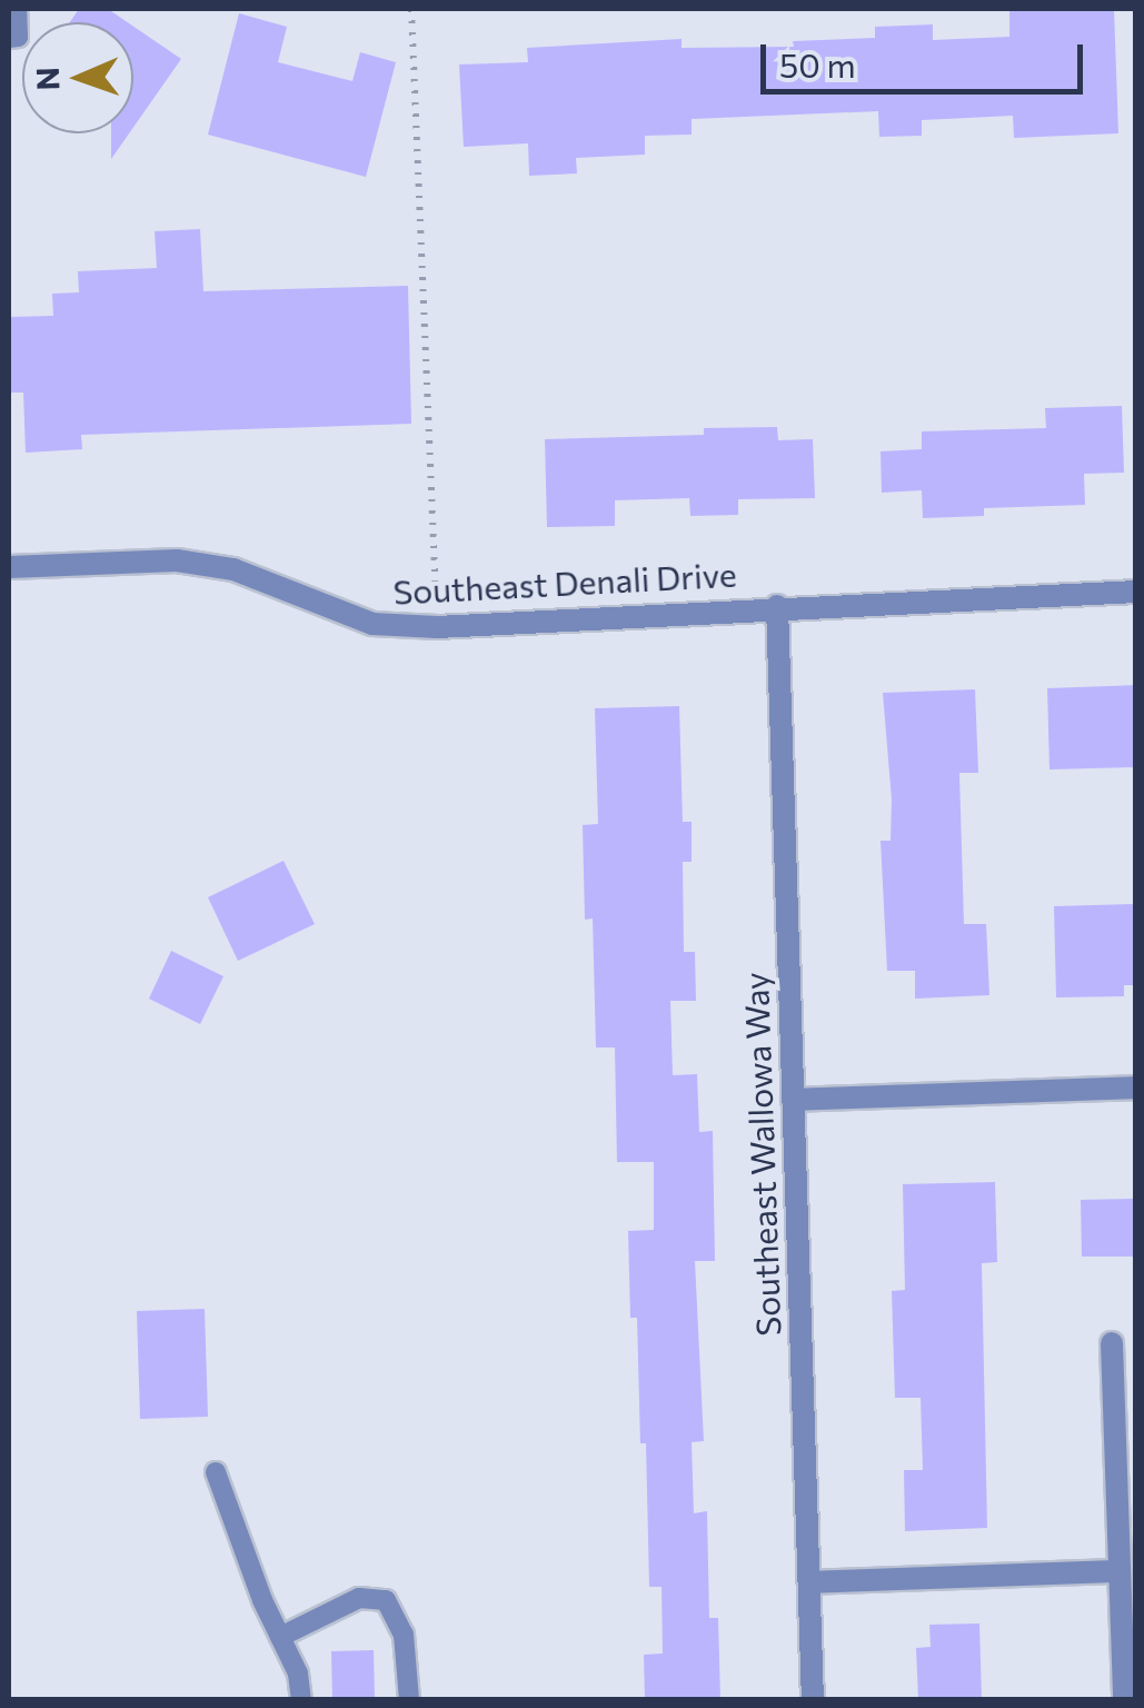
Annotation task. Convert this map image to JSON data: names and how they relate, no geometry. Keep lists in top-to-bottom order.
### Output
{
  "streets": {
    "street": ["Southeast Denali Drive", "Southeast Wallowa Way"]
  },
  "crossings": [
    ["Southeast Denali Drive", "Southeast Wallowa Way"]
  ],
  "scale_bar": "50 m",
  "north": "left"
}
